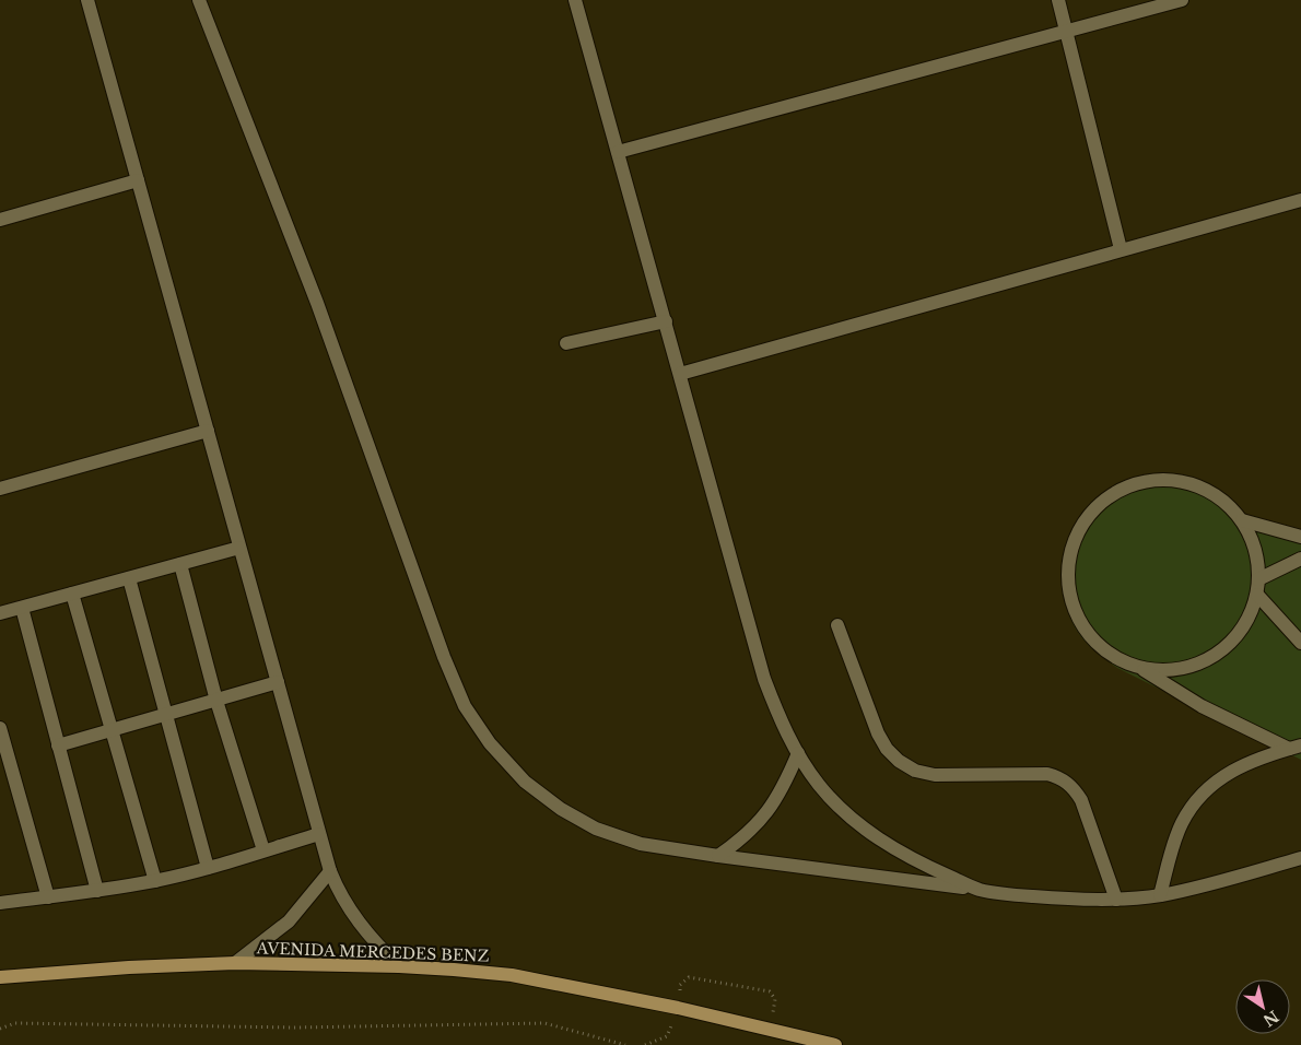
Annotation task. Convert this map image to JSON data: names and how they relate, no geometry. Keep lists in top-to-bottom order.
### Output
{
  "streets": {
    "main road": ["AVENIDA MERCEDES BENZ"]
  },
  "north": "bottom right"
}
